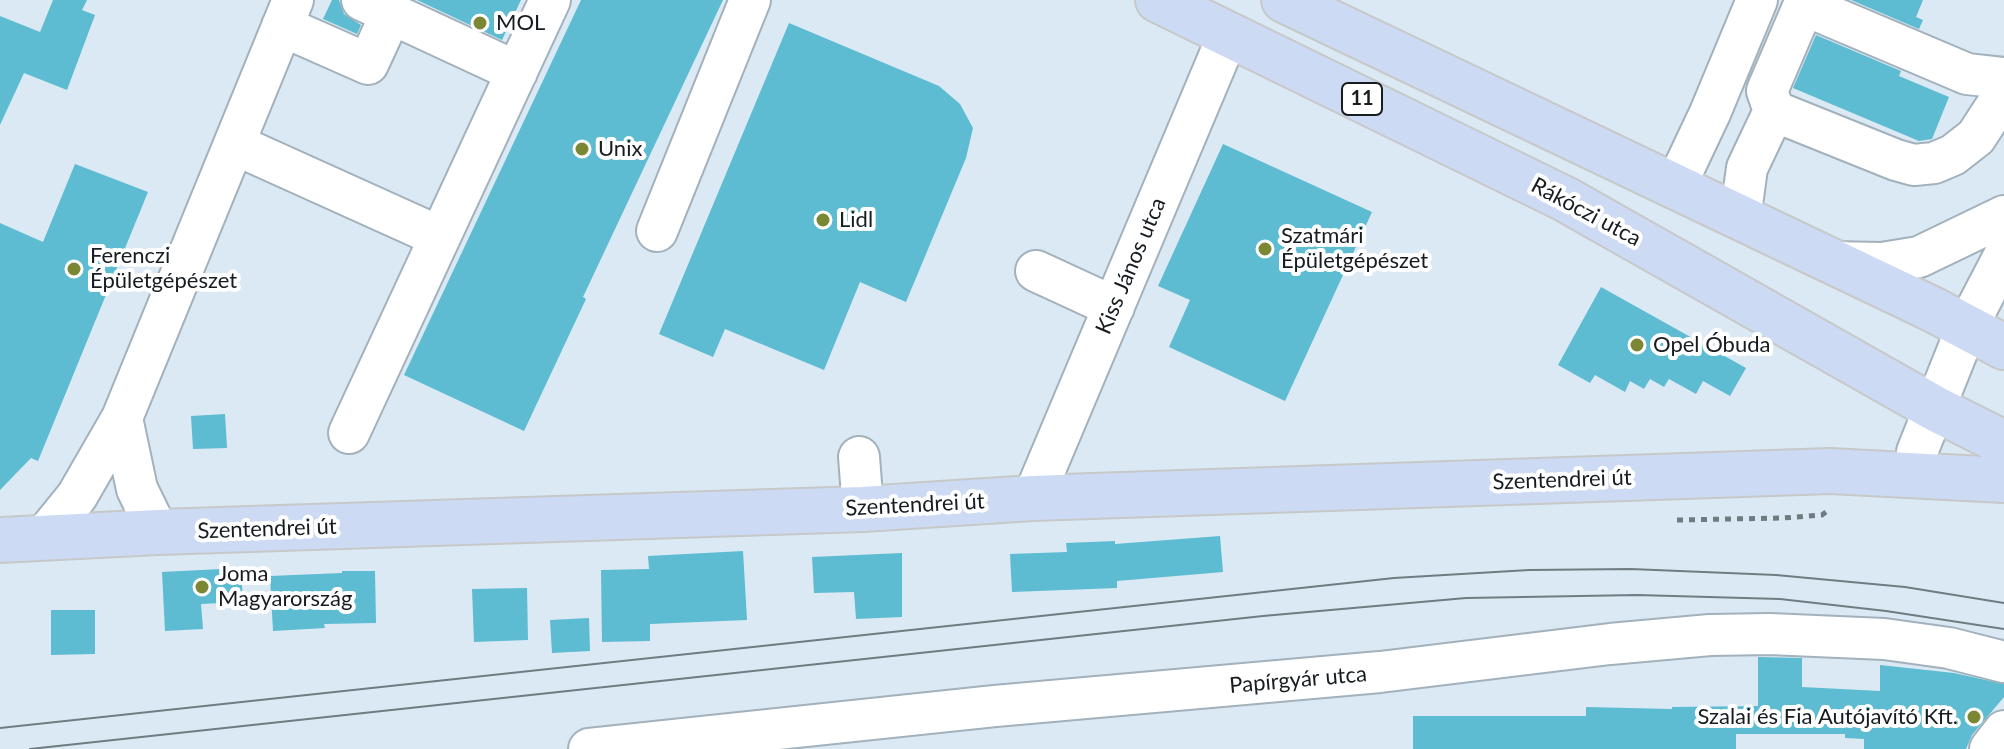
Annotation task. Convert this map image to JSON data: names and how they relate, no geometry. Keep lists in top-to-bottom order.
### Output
{
  "streets": {
    "main road": ["11", "Rákóczi utca", "Szentendrei út"],
    "street": ["Kiss János utca", "Papírgyár utca"]
  },
  "crossings": [
    ["Rákóczi utca", "Kiss János utca"],
    ["Kiss János utca", "Szentendrei út"]
  ],
  "places": [
    "MOL",
    "Unix",
    "Lidl",
    "Szatmári Épületgépészet",
    "Ferenczi Épületgépészet",
    "Opel Óbuda",
    "Joma Magyarország",
    "Szalai és Fia Autójavító Kft."
  ]
}
